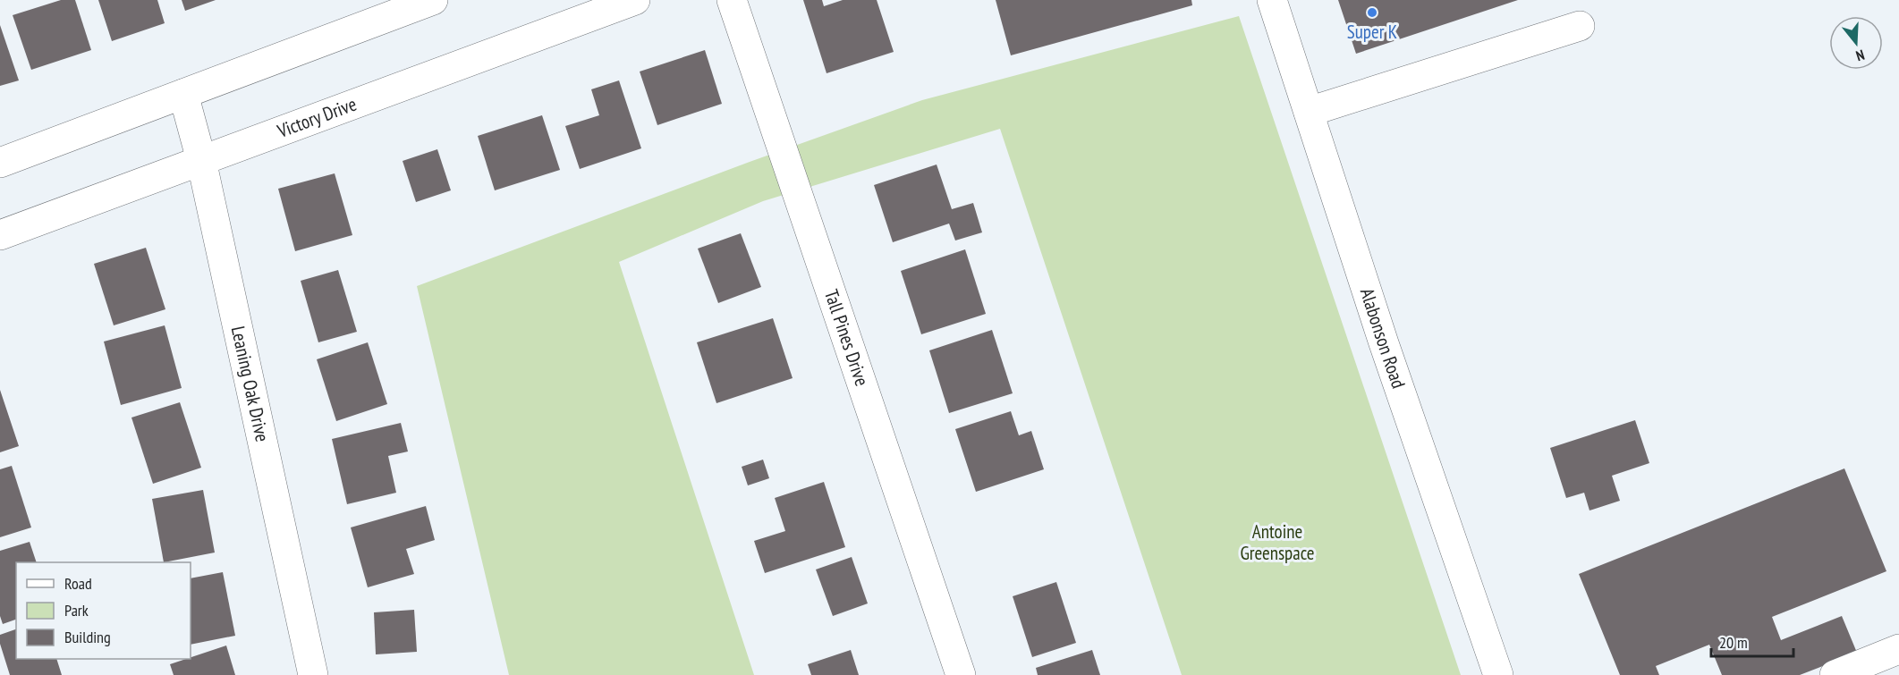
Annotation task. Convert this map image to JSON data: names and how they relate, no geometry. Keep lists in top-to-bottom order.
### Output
{
  "streets": {
    "street": [
      "Victory Drive",
      "Tall Pines Drive",
      "Alabonson Road",
      "Leaning Oak Drive"
    ]
  },
  "crossings": [
    ["Victory Drive", "Leaning Oak Drive"]
  ],
  "parks": ["Antoine Greenspace"],
  "places": ["Super K"],
  "legend": ["Road", "Park", "Building"],
  "scale_bar": "20 m",
  "north": "bottom"
}
